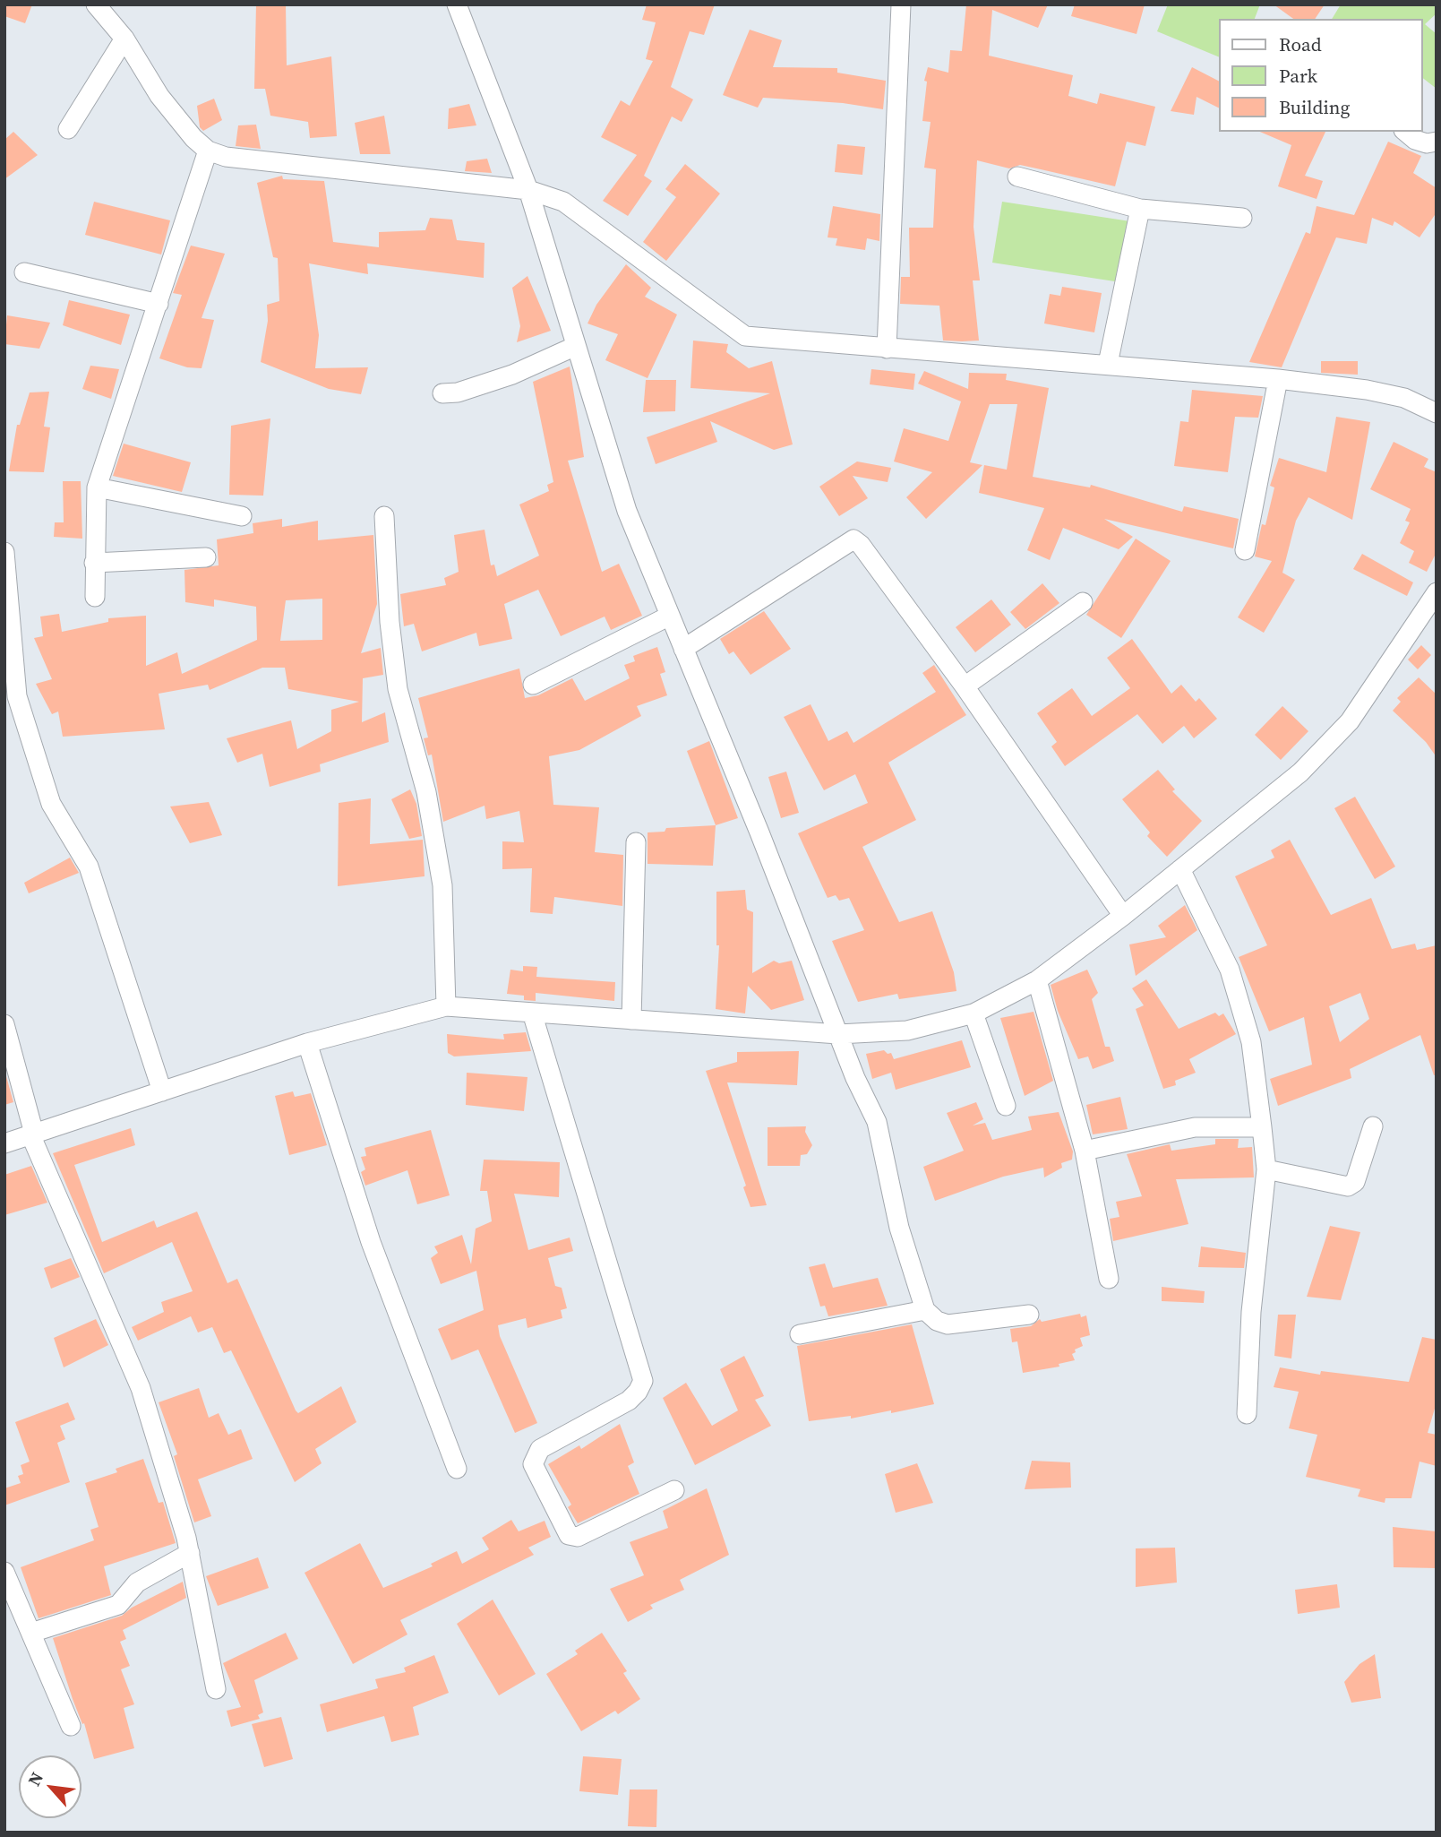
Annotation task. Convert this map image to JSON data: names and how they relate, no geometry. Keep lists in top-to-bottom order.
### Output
{
  "legend": ["Road", "Park", "Building"],
  "north": "top left"
}
